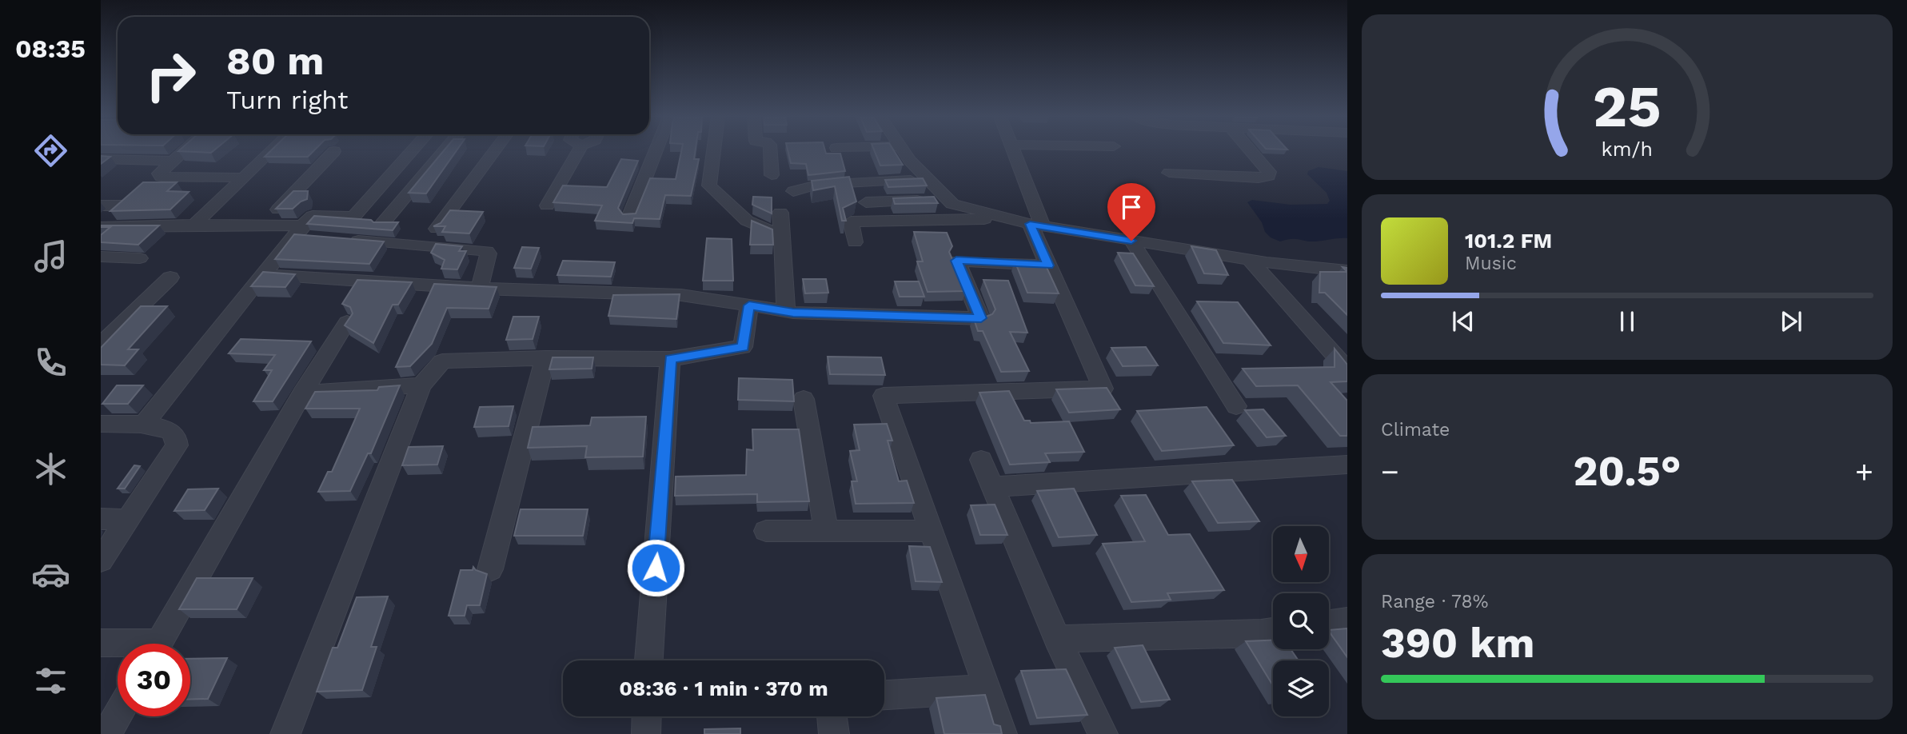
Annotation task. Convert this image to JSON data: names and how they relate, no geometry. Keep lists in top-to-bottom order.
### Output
{
  "north": "bottom",
  "page": {
    "tabs": "08:35",
    "turn": ["80 m", "Turn right"],
    "song": ["101.2 FM", "Music"],
    "tile": [
      "Climate",
      ["Range · 78%", "390 km"]
    ],
    "heat": ["−", "20.5°", "+"],
    "limit": "30",
    "trip": "08:36 · 1 min · 370 m",
    "gauge": ["25", "km/h"]
  }
}
